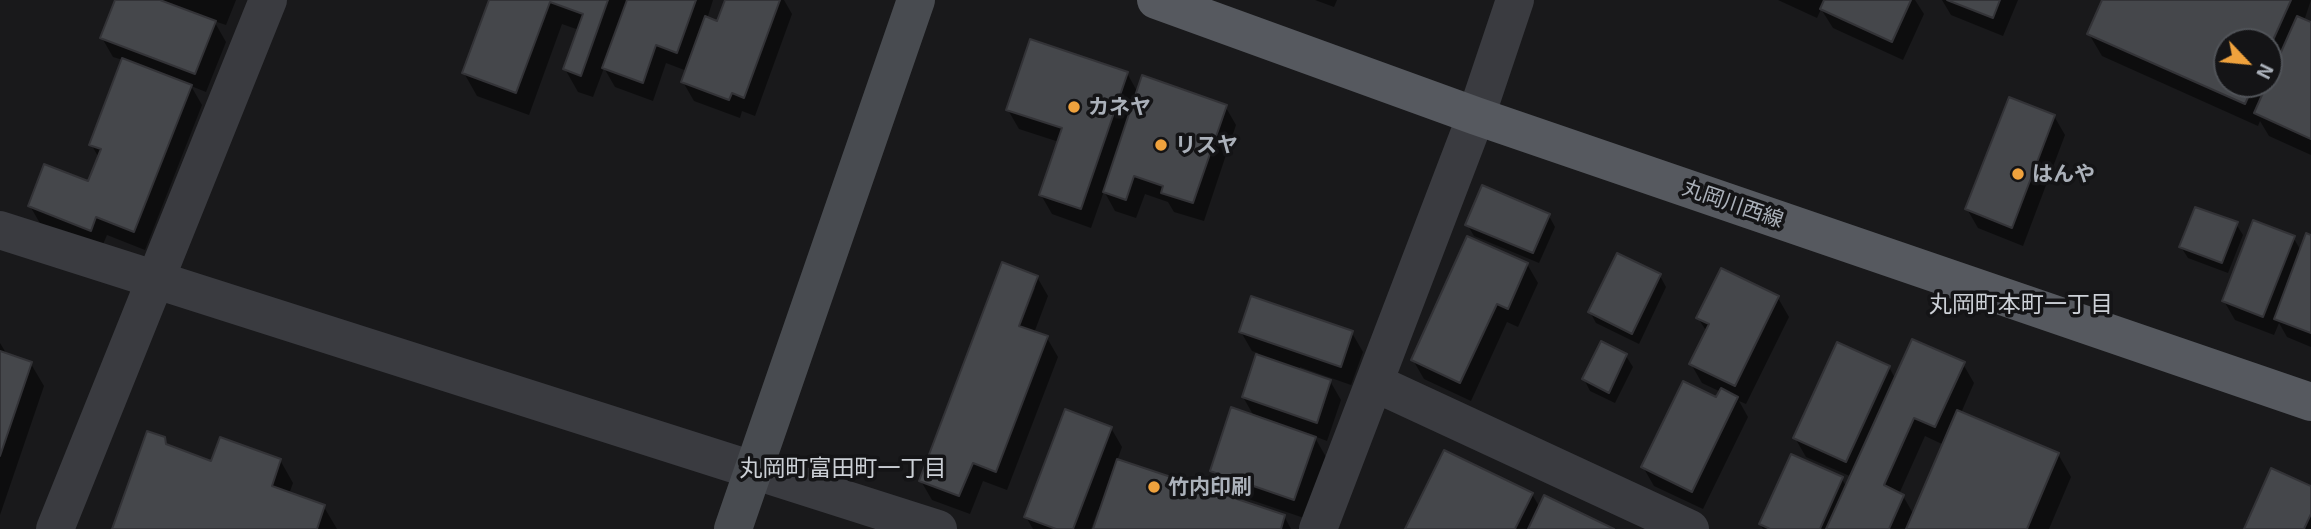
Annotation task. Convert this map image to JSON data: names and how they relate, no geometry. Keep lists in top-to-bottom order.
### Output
{
  "streets": {
    "main road": ["丸岡川西線"]
  },
  "districts": ["丸岡町本町一丁目", "丸岡町富田町一丁目"],
  "places": [
    "カネヤ",
    "リスヤ",
    "はんや",
    "竹内印刷"
  ],
  "north": "bottom right"
}
